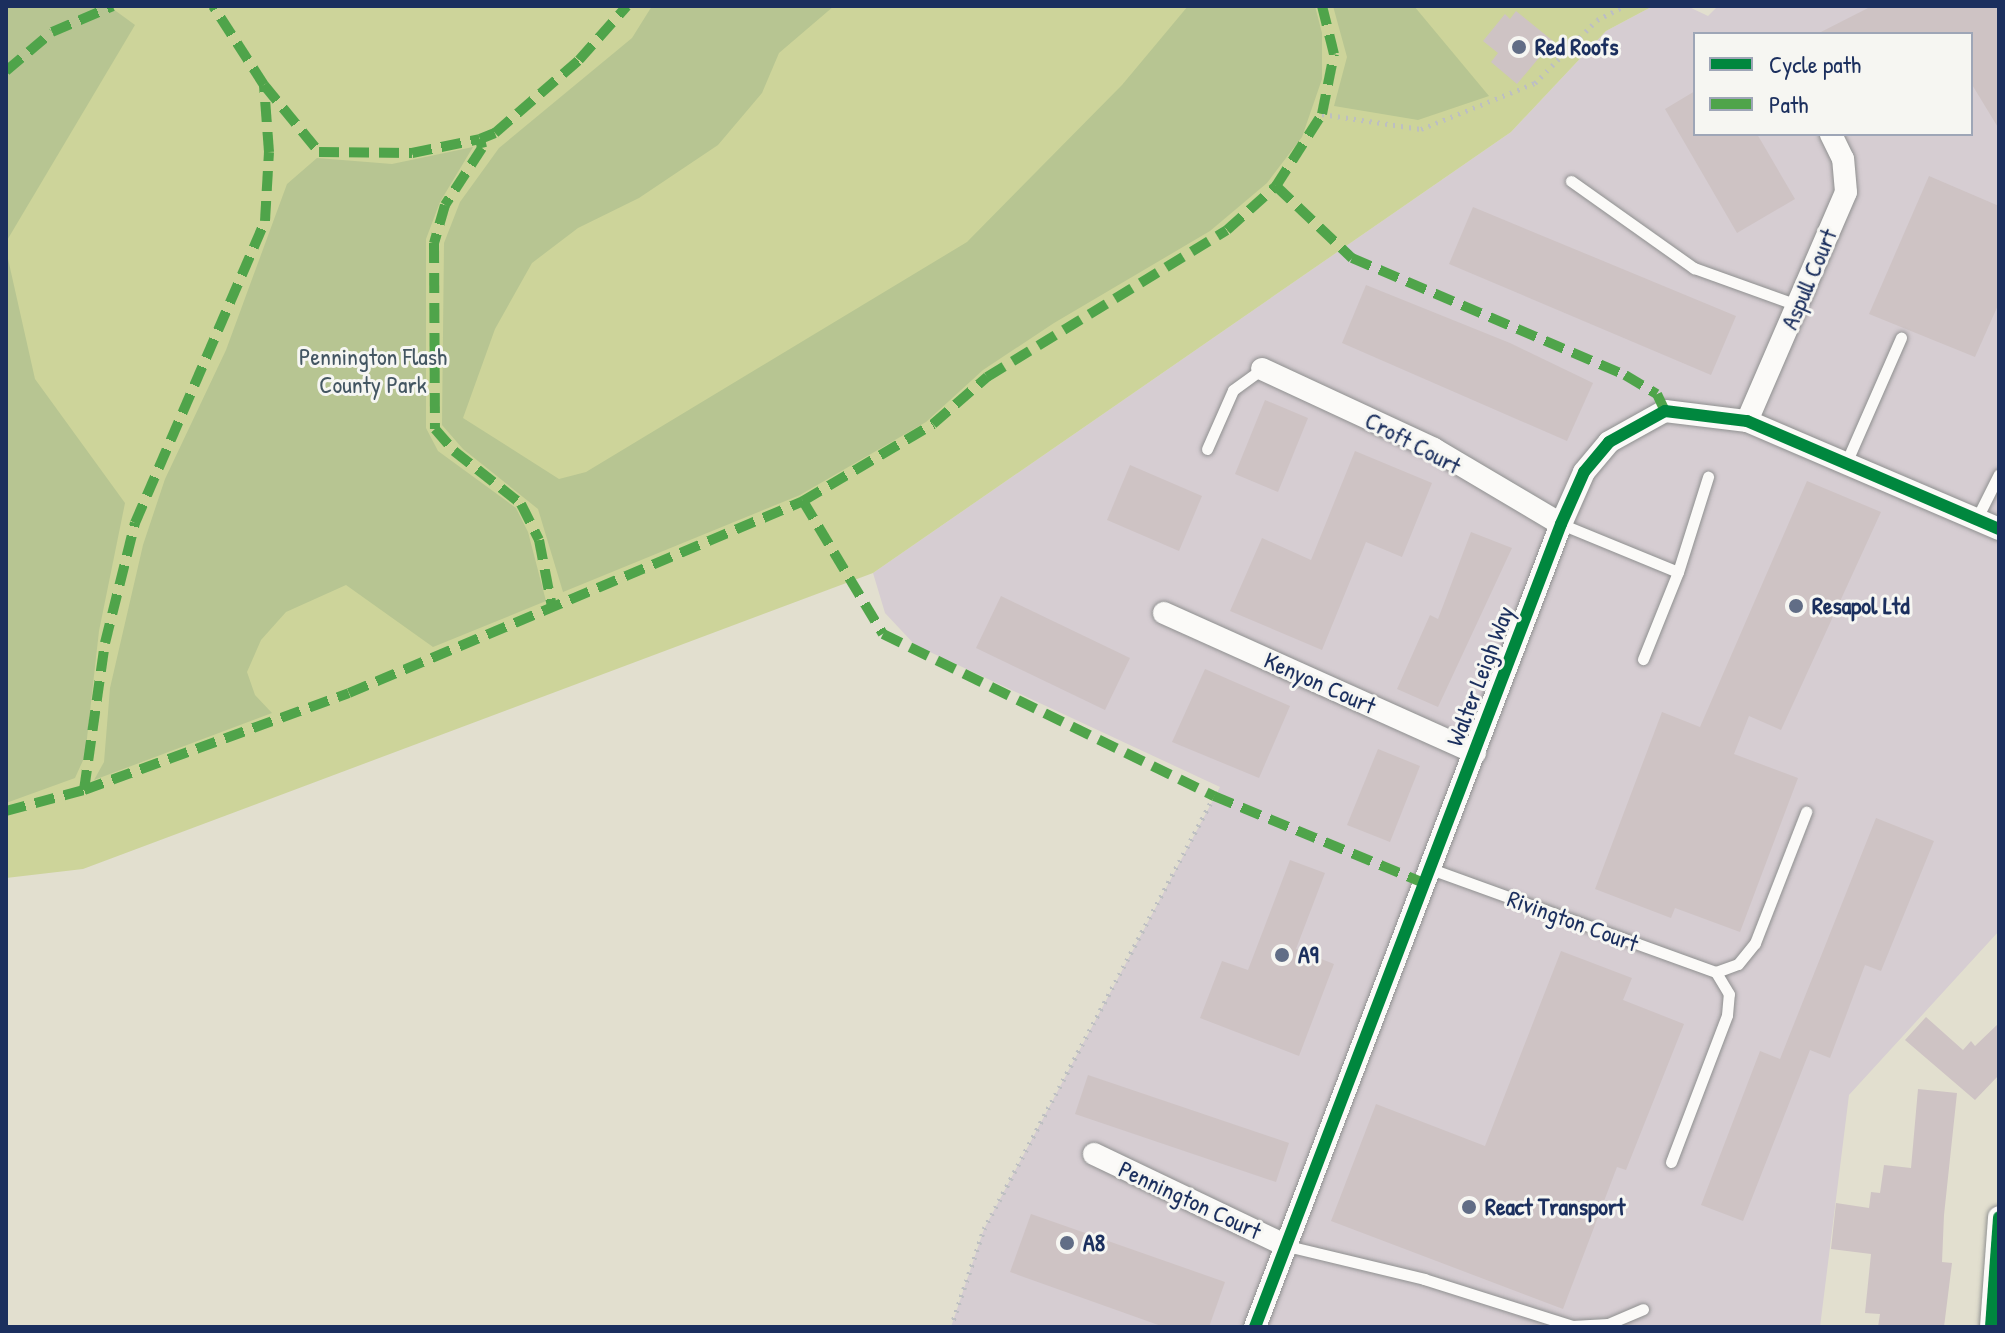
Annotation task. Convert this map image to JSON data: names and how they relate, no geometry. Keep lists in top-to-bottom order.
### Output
{
  "streets": {
    "street": [
      "Aspull Court",
      "Croft Court",
      "Walter Leigh Way",
      "Kenyon Court",
      "Pennington Court"
    ],
    "lane": ["Rivington Court"]
  },
  "crossings": [
    ["Aspull Court", "Walter Leigh Way"],
    ["Croft Court", "Walter Leigh Way"],
    ["Walter Leigh Way", "Kenyon Court"],
    ["Walter Leigh Way", "Rivington Court"],
    ["Walter Leigh Way", "Pennington Court"]
  ],
  "parks": ["Pennington Flash County Park"],
  "places": [
    "Red Roofs",
    "Resapol Ltd",
    "A9",
    "React Transport",
    "A8"
  ],
  "legend": ["Cycle path", "Path"]
}
